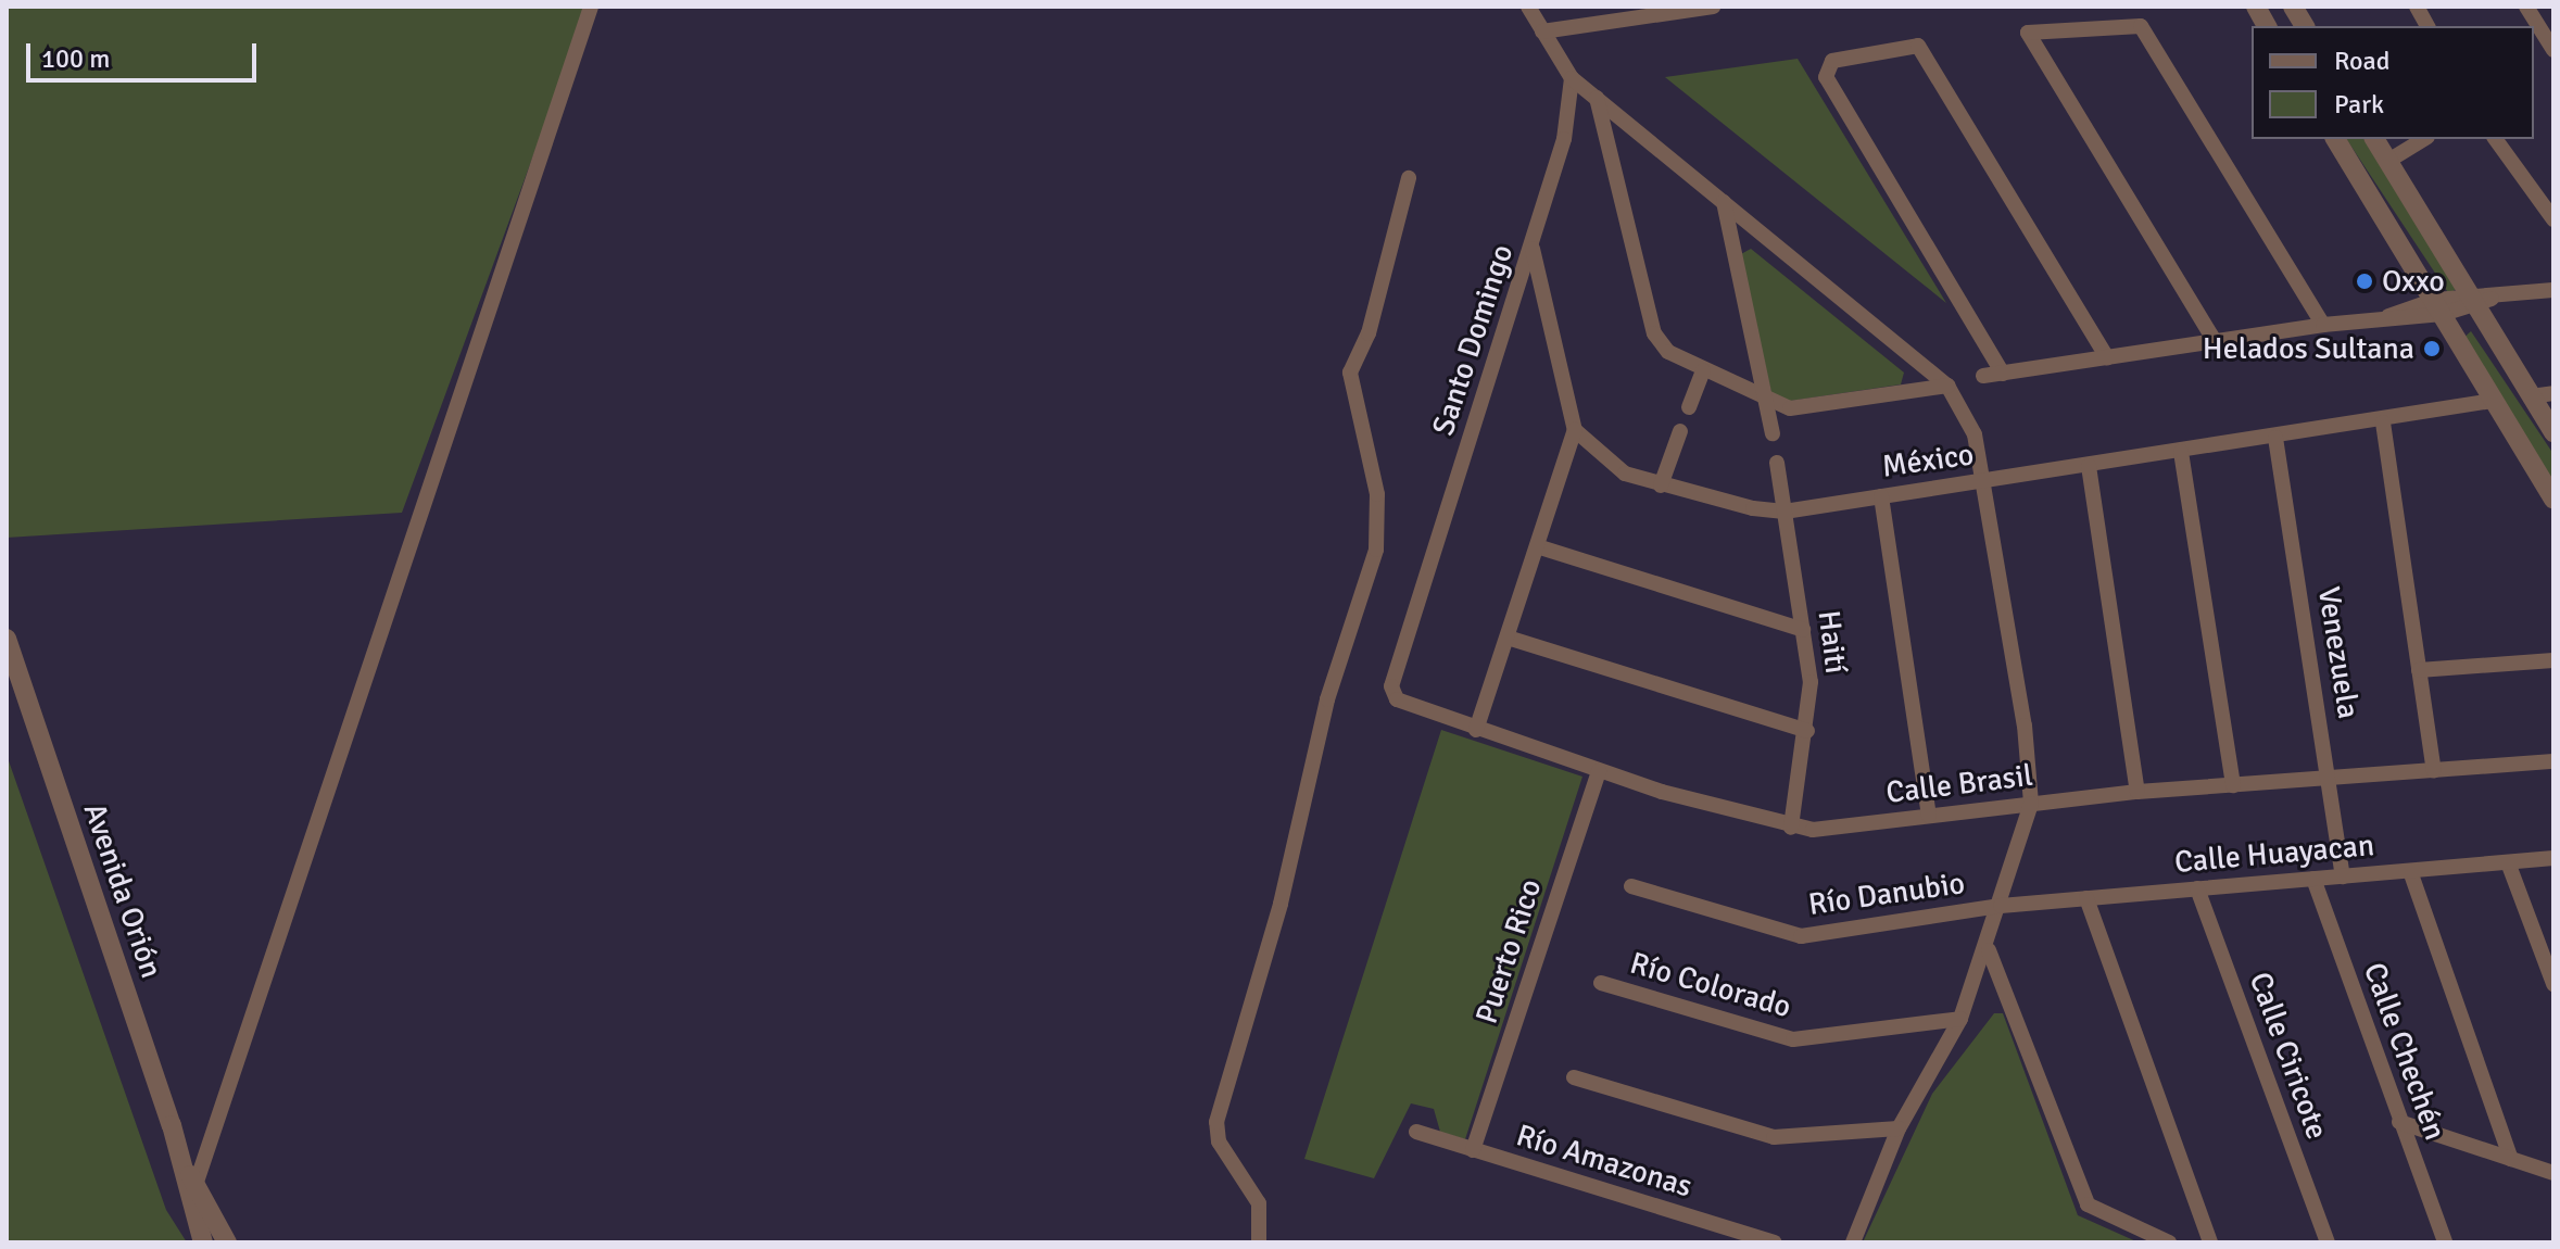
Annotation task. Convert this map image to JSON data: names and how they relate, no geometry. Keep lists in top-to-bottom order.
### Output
{
  "streets": {
    "street": [
      "Santo Domingo",
      "México",
      "Haití",
      "Venezuela",
      "Calle Brasil",
      "Calle Huayacan",
      "Avenida Orión",
      "Río Danubio",
      "Puerto Rico",
      "Río Colorado",
      "Calle Chechén",
      "Calle Ciricote",
      "Río Amazonas"
    ]
  },
  "crossings": [
    ["Santo Domingo", "Calle Brasil"],
    ["México", "Haití"],
    ["México", "Venezuela"],
    ["Haití", "Calle Brasil"],
    ["Venezuela", "Calle Brasil"],
    ["Venezuela", "Calle Huayacan"],
    ["Calle Brasil", "Puerto Rico"],
    ["Calle Huayacan", "Río Danubio"],
    ["Calle Huayacan", "Calle Chechén"],
    ["Calle Huayacan", "Calle Ciricote"],
    ["Puerto Rico", "Río Amazonas"]
  ],
  "places": ["Oxxo", "Helados Sultana"],
  "legend": ["Road", "Park"],
  "scale_bar": "100 m"
}
